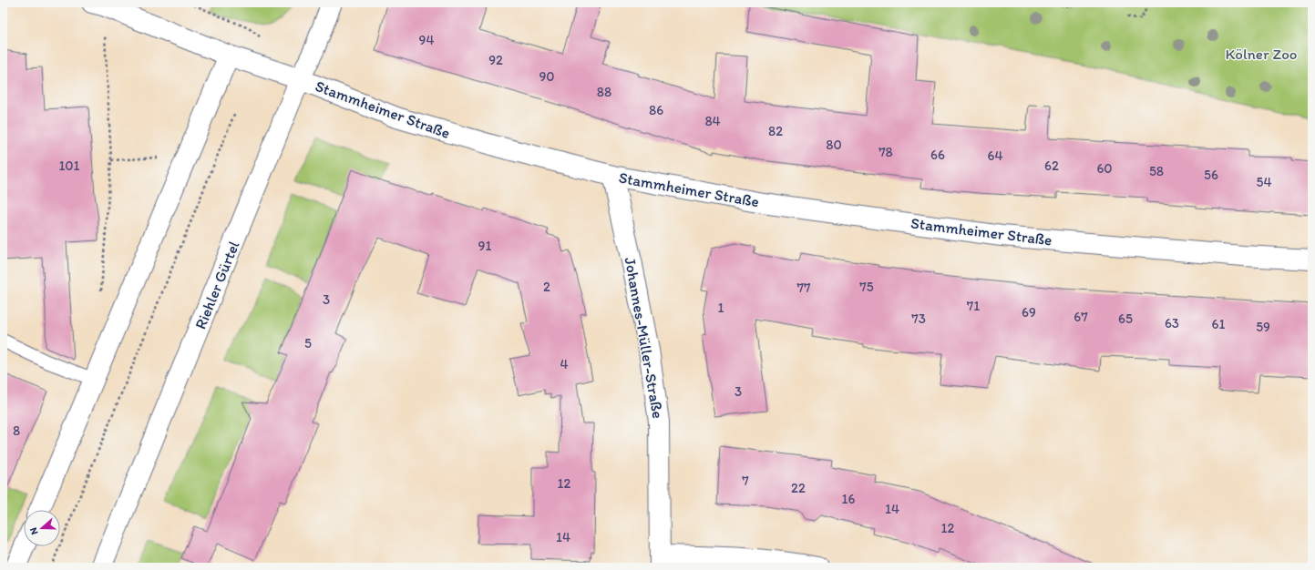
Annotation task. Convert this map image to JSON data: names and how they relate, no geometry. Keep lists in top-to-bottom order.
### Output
{
  "streets": {
    "street": ["Stammheimer Straße", "Riehler Gürtel", "Johannes-Müller-Straße"]
  },
  "crossings": [
    ["Stammheimer Straße", "Riehler Gürtel"],
    ["Stammheimer Straße", "Johannes-Müller-Straße"]
  ],
  "parks": ["Kölner Zoo"],
  "house_numbers": [
    "94",
    "92",
    "90",
    "88",
    "86",
    "84",
    "82",
    "80",
    "78",
    "66",
    "64",
    "101",
    "62",
    "60",
    "58",
    "56",
    "54",
    "91",
    "2",
    "75",
    "77",
    "3",
    "71",
    "1",
    "69",
    "67",
    "73",
    "65",
    "63",
    "61",
    "59",
    "5",
    "4",
    "3",
    "8",
    "7",
    "12",
    "22",
    "16",
    "14",
    "12",
    "14"
  ],
  "north": "left"
}
